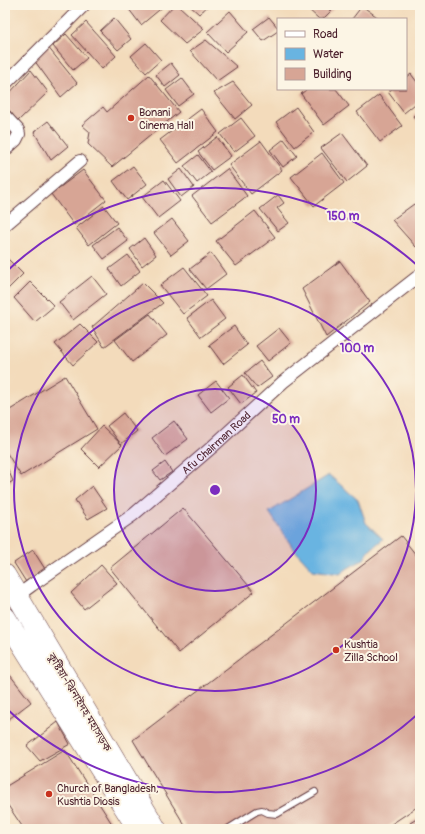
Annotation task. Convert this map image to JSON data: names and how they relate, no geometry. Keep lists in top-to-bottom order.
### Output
{
  "streets": {
    "highway": ["কুষ্টিয়া-ঝিনাইদহ মহাসড়ক"],
    "street": ["Afu Chairman Road"]
  },
  "crossings": [
    ["Afu Chairman Road", "কুষ্টিয়া-ঝিনাইদহ মহাসড়ক"]
  ],
  "places": ["Bonani Cinema Hall", "Kushtia Zilla School", "Church of Bangladesh, Kushtia Diosis"],
  "legend": ["Road", "Water", "Building"],
  "rings": ["150 m", "100 m", "50 m"]
}
